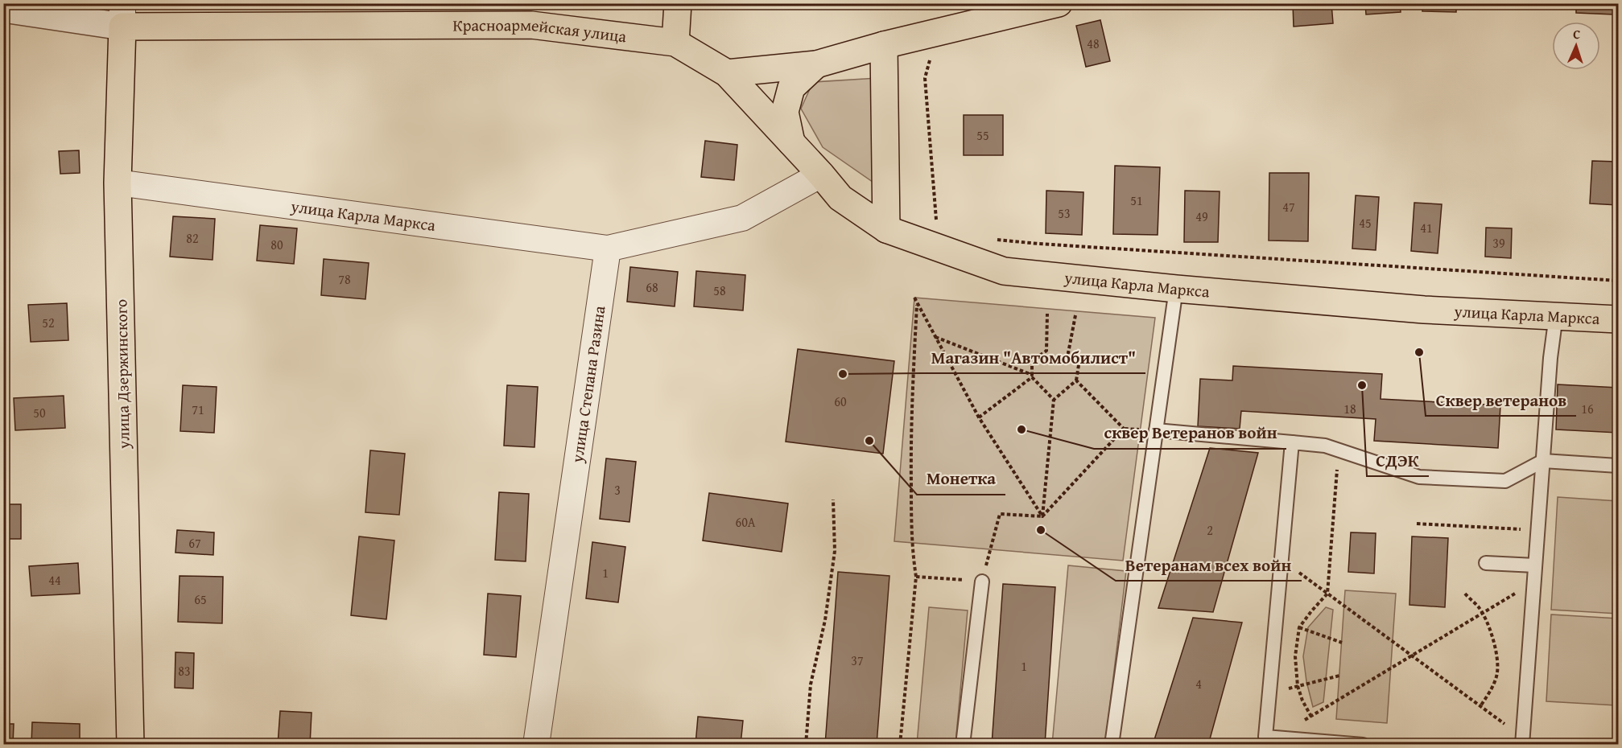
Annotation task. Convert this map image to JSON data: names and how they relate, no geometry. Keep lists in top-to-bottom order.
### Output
{
  "streets": {
    "main road": ["Красноармейская улица", "улица Карла Маркса", "улица Дзержинского"],
    "street": ["улица Степана Разина"]
  },
  "crossings": [
    ["Красноармейская улица", "улица Карла Маркса"],
    ["Красноармейская улица", "улица Дзержинского"],
    ["улица Карла Маркса", "улица Дзержинского"],
    ["улица Карла Маркса", "улица Степана Разина"]
  ],
  "places": [
    "Сквер ветеранов",
    "Магазин \"Автомобилист\"",
    "СДЭК",
    "сквер Ветеранов войн",
    "Монетка",
    "Ветеранам всех войн"
  ],
  "house_numbers": [
    "48",
    "55",
    "51",
    "47",
    "53",
    "49",
    "45",
    "41",
    "82",
    "39",
    "80",
    "78",
    "68",
    "58",
    "52",
    "60",
    "18",
    "16",
    "71",
    "50",
    "3",
    "60А",
    "2",
    "67",
    "1",
    "44",
    "65",
    "37",
    "1",
    "83",
    "4"
  ],
  "north": "top"
}
